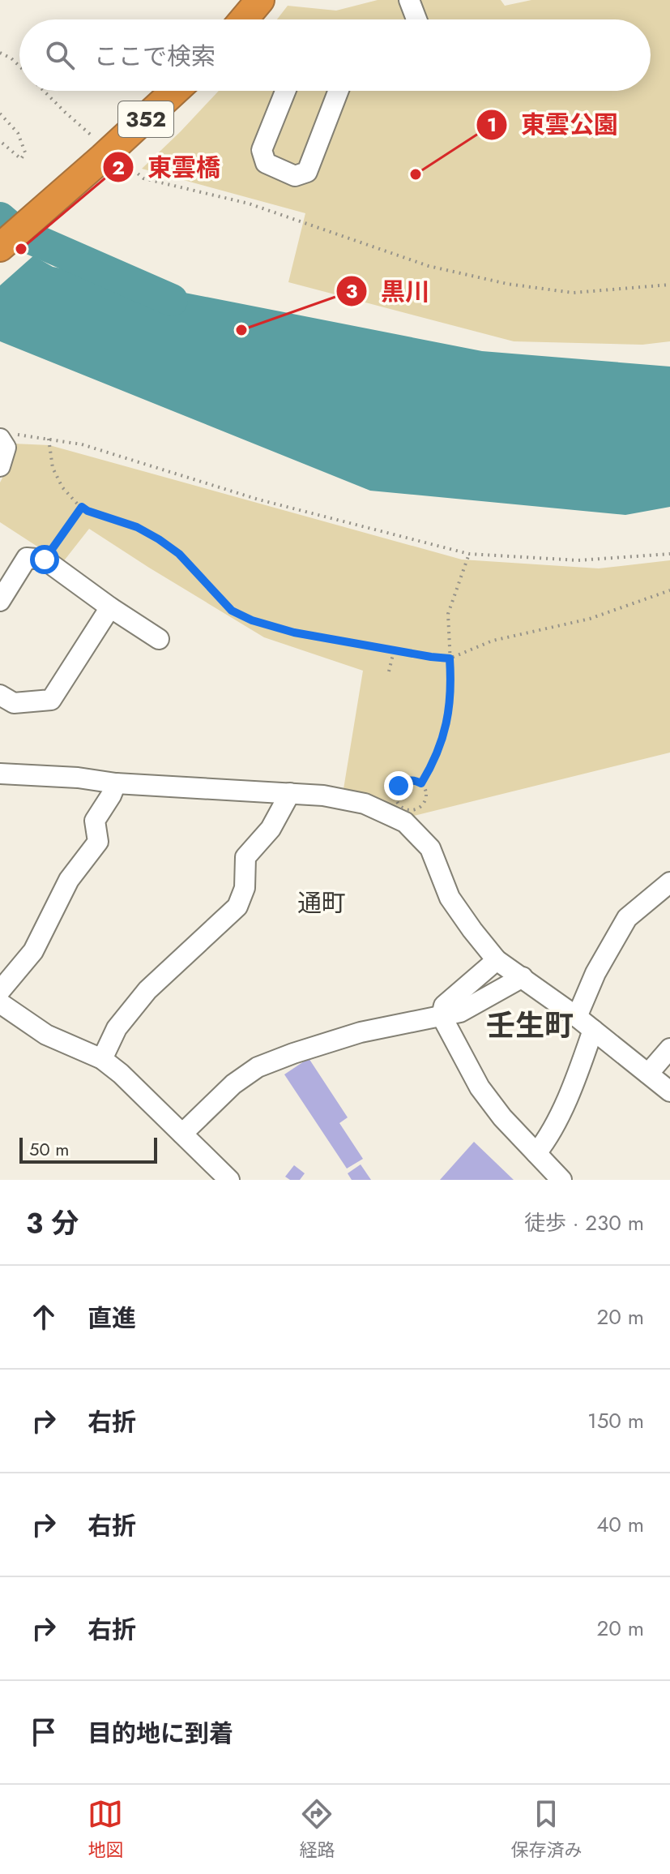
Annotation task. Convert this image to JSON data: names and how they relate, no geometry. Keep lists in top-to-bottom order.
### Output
{
  "streets": {
    "highway": ["352"]
  },
  "districts": ["通町", "壬生町"],
  "places": ["東雲公園", "東雲橋", "黒川"],
  "scale_bar": "50 m",
  "page": {
    "search": "ここで検索",
    "scale": "50 m",
    "heading": ["3 分", "徒歩 · 230 m"],
    "list": [
      ["直進", "20 m"],
      ["右折", "150 m"],
      ["右折", "40 m"],
      ["右折", "20 m"],
      "目的地に到着"
    ],
    "nav": ["地図", "経路", "保存済み"]
  }
}
